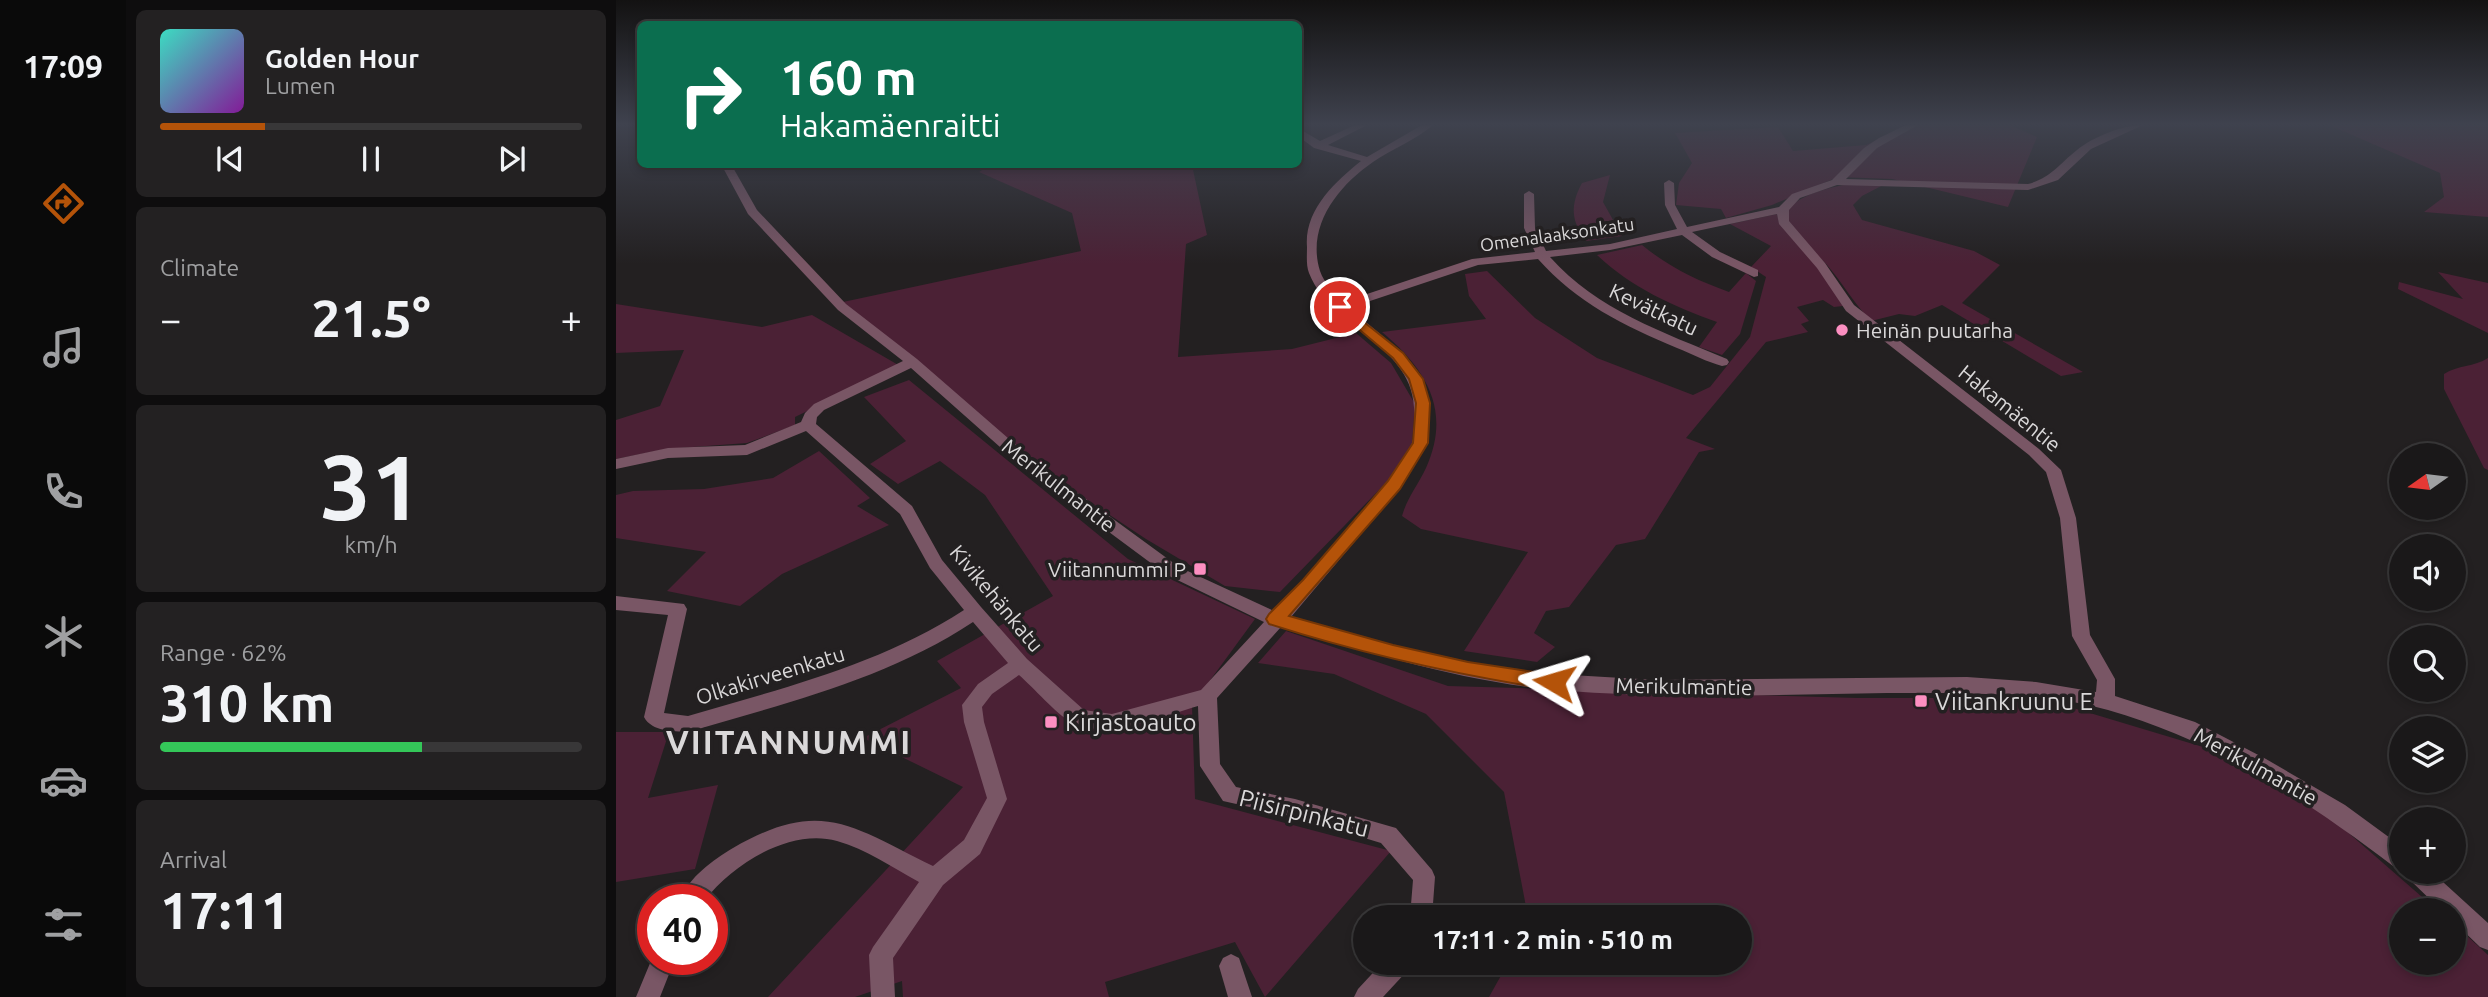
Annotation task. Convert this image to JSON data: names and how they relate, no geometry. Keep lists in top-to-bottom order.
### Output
{
  "streets": {
    "street": [
      "Omenalaaksonkatu",
      "Kevätkatu",
      "Hakamäentie",
      "Merikulmantie",
      "Kivikehänkatu",
      "Olkakirveenkatu",
      "Piisirpinkatu"
    ]
  },
  "crossings": [
    ["Omenalaaksonkatu", "Kevätkatu"],
    ["Omenalaaksonkatu", "Hakamäentie"],
    ["Hakamäentie", "Merikulmantie"],
    ["Kivikehänkatu", "Olkakirveenkatu"],
    ["Kivikehänkatu", "Piisirpinkatu"]
  ],
  "districts": ["VIITANNUMMI"],
  "places": {
    "other": ["Heinän puutarha"],
    "transit": ["Viitannummi P", "Viitankruunu E", "Kirjastoauto"]
  },
  "north": "left",
  "page": {
    "tabs": "17:09",
    "turn": ["160 m", "Hakamäenraitti"],
    "song": ["Golden Hour", "Lumen"],
    "tile": [
      "Climate",
      ["31", "km/h"],
      ["Range · 62%", "310 km"],
      ["Arrival", "17:11"]
    ],
    "heat": ["−", "21.5°", "+"],
    "map_buttons": ["+", "−"],
    "limit": "40",
    "trip": "17:11 · 2 min · 510 m"
  }
}
